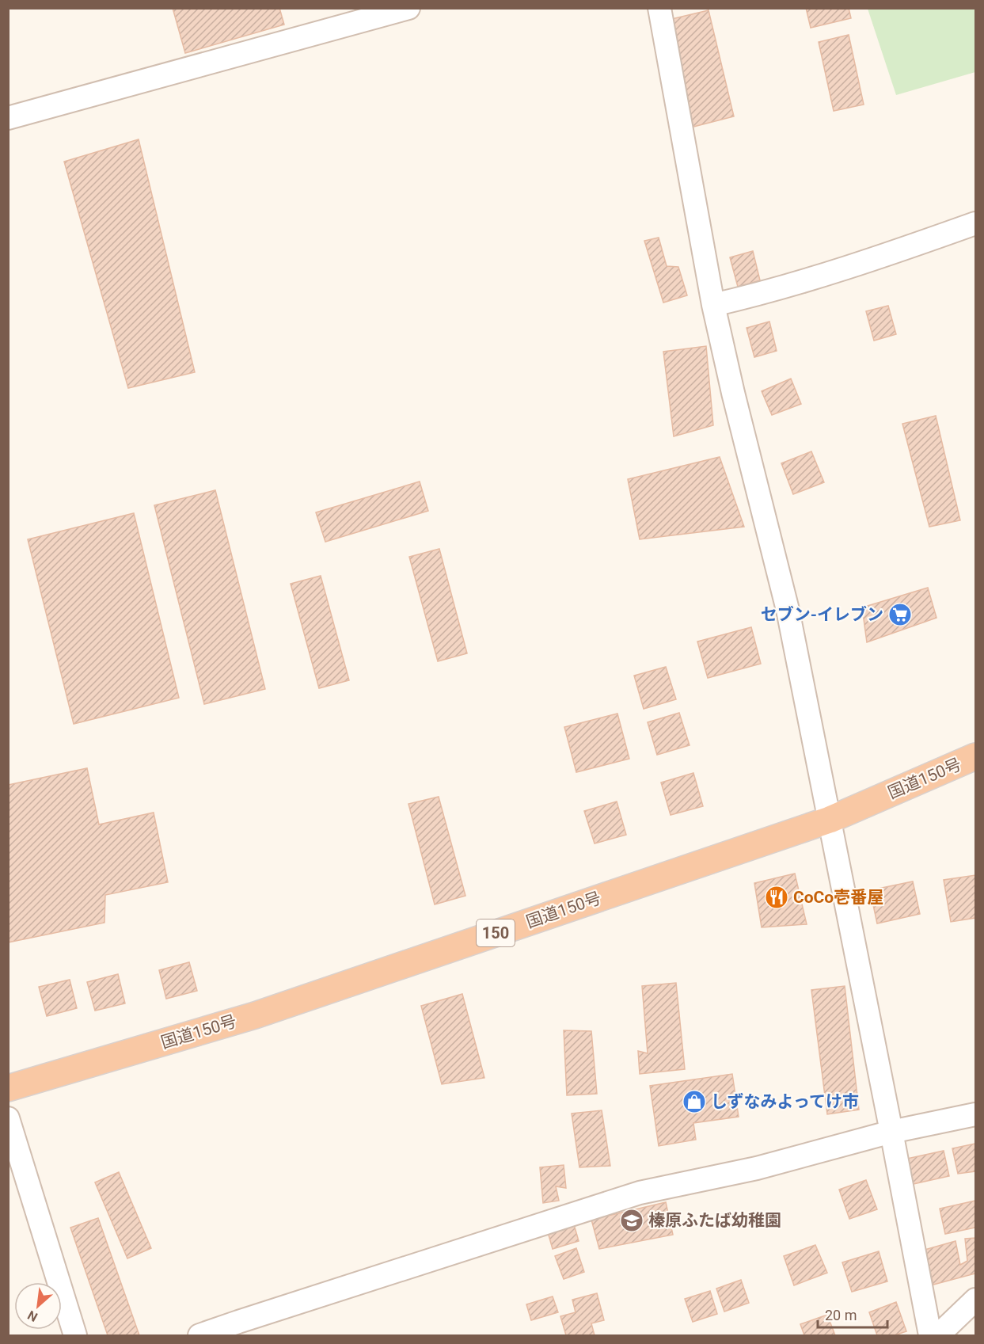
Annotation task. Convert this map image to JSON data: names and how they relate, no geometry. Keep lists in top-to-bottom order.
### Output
{
  "streets": {
    "highway": ["国道150号", "150"]
  },
  "places": {
    "supermarket": ["セブン-イレブン"],
    "restaurant": ["CoCo壱番屋"],
    "shop": ["しずなみよってけ市"],
    "school or university": ["榛原ふたば幼稚園"]
  },
  "scale_bar": "20 m",
  "north": "bottom left"
}
